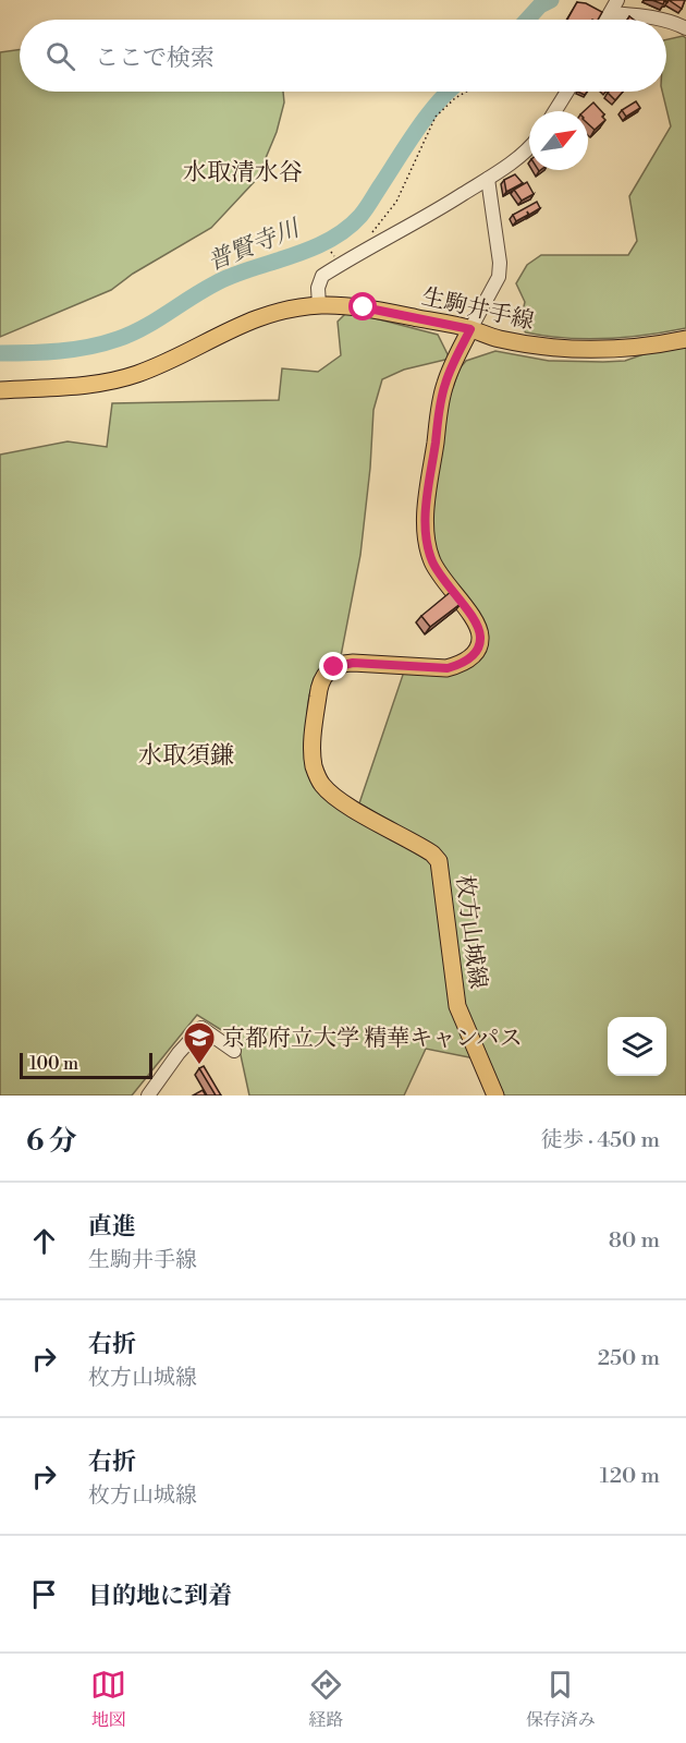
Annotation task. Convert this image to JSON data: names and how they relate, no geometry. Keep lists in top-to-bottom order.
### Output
{
  "streets": {
    "main road": ["生駒井手線", "枚方山城線"]
  },
  "crossings": [
    ["生駒井手線", "枚方山城線"]
  ],
  "districts": ["水取清水谷", "水取須鎌"],
  "water": ["普賢寺川"],
  "places": {
    "school or university": ["京都府立大学 精華キャンパス"]
  },
  "scale_bar": "100 m",
  "north": "top right",
  "page": {
    "search": "ここで検索",
    "scale": "100 m",
    "heading": ["6 分", "徒歩 · 450 m"],
    "list": [
      ["直進", "生駒井手線", "80 m"],
      ["右折", "枚方山城線", "250 m"],
      ["右折", "枚方山城線", "120 m"],
      "目的地に到着"
    ],
    "nav": ["地図", "経路", "保存済み"]
  }
}
